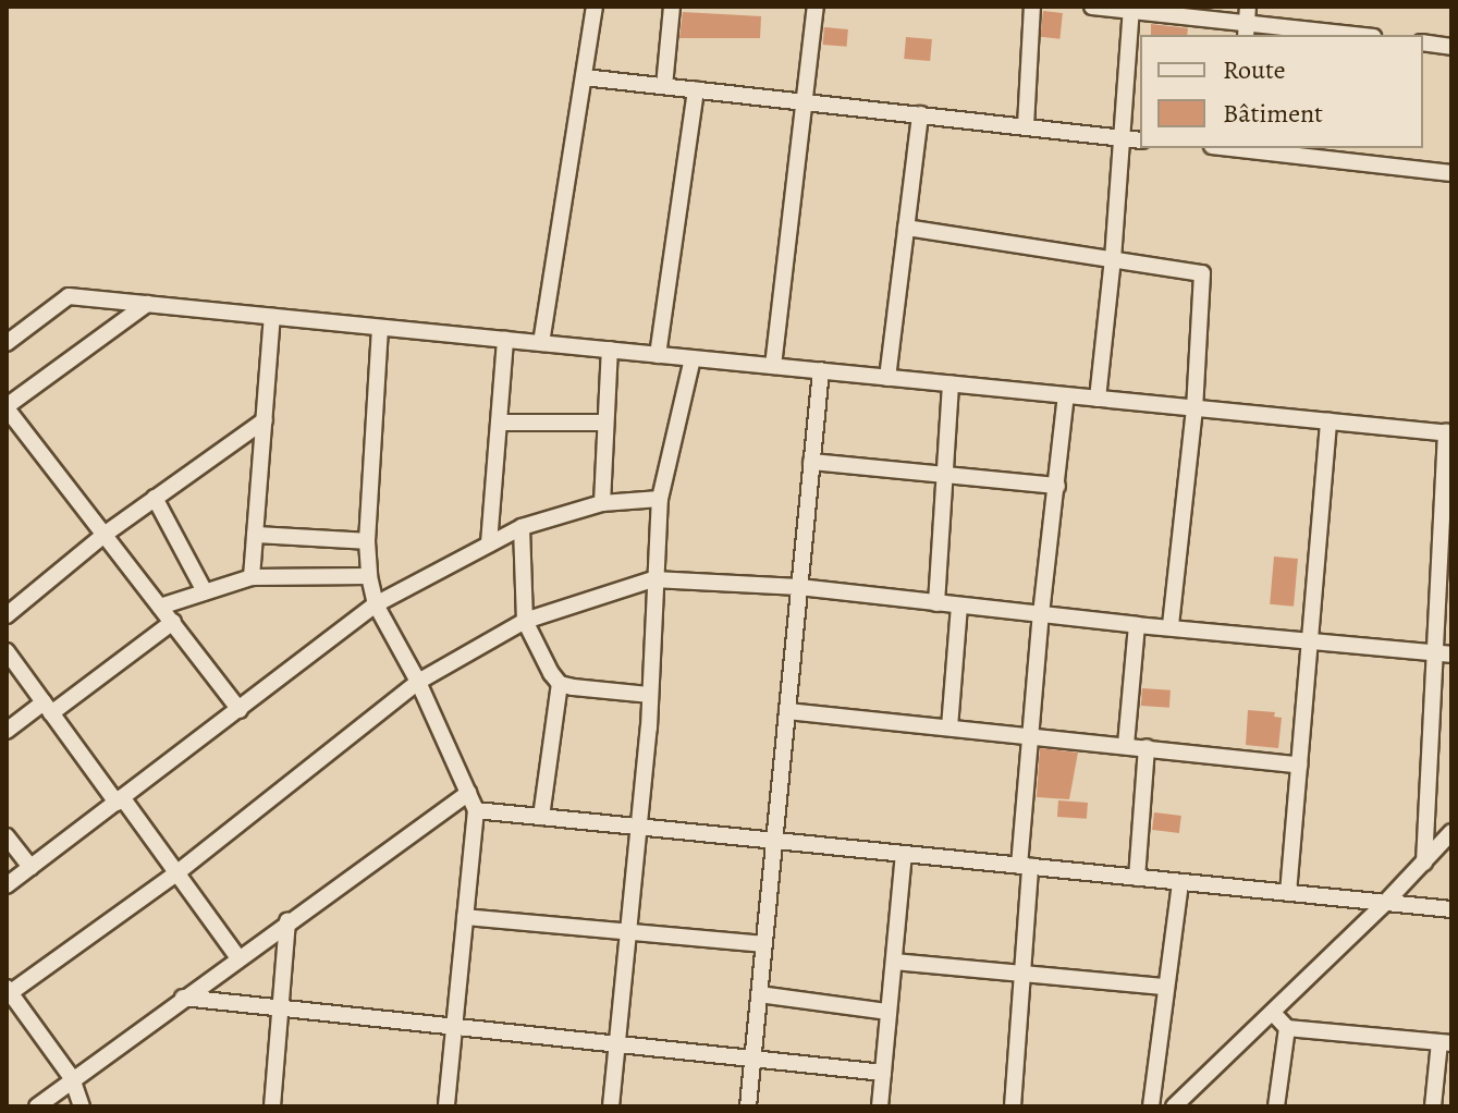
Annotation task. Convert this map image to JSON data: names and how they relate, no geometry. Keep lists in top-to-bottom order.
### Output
{
  "legend": ["Route", "Bâtiment"]
}
